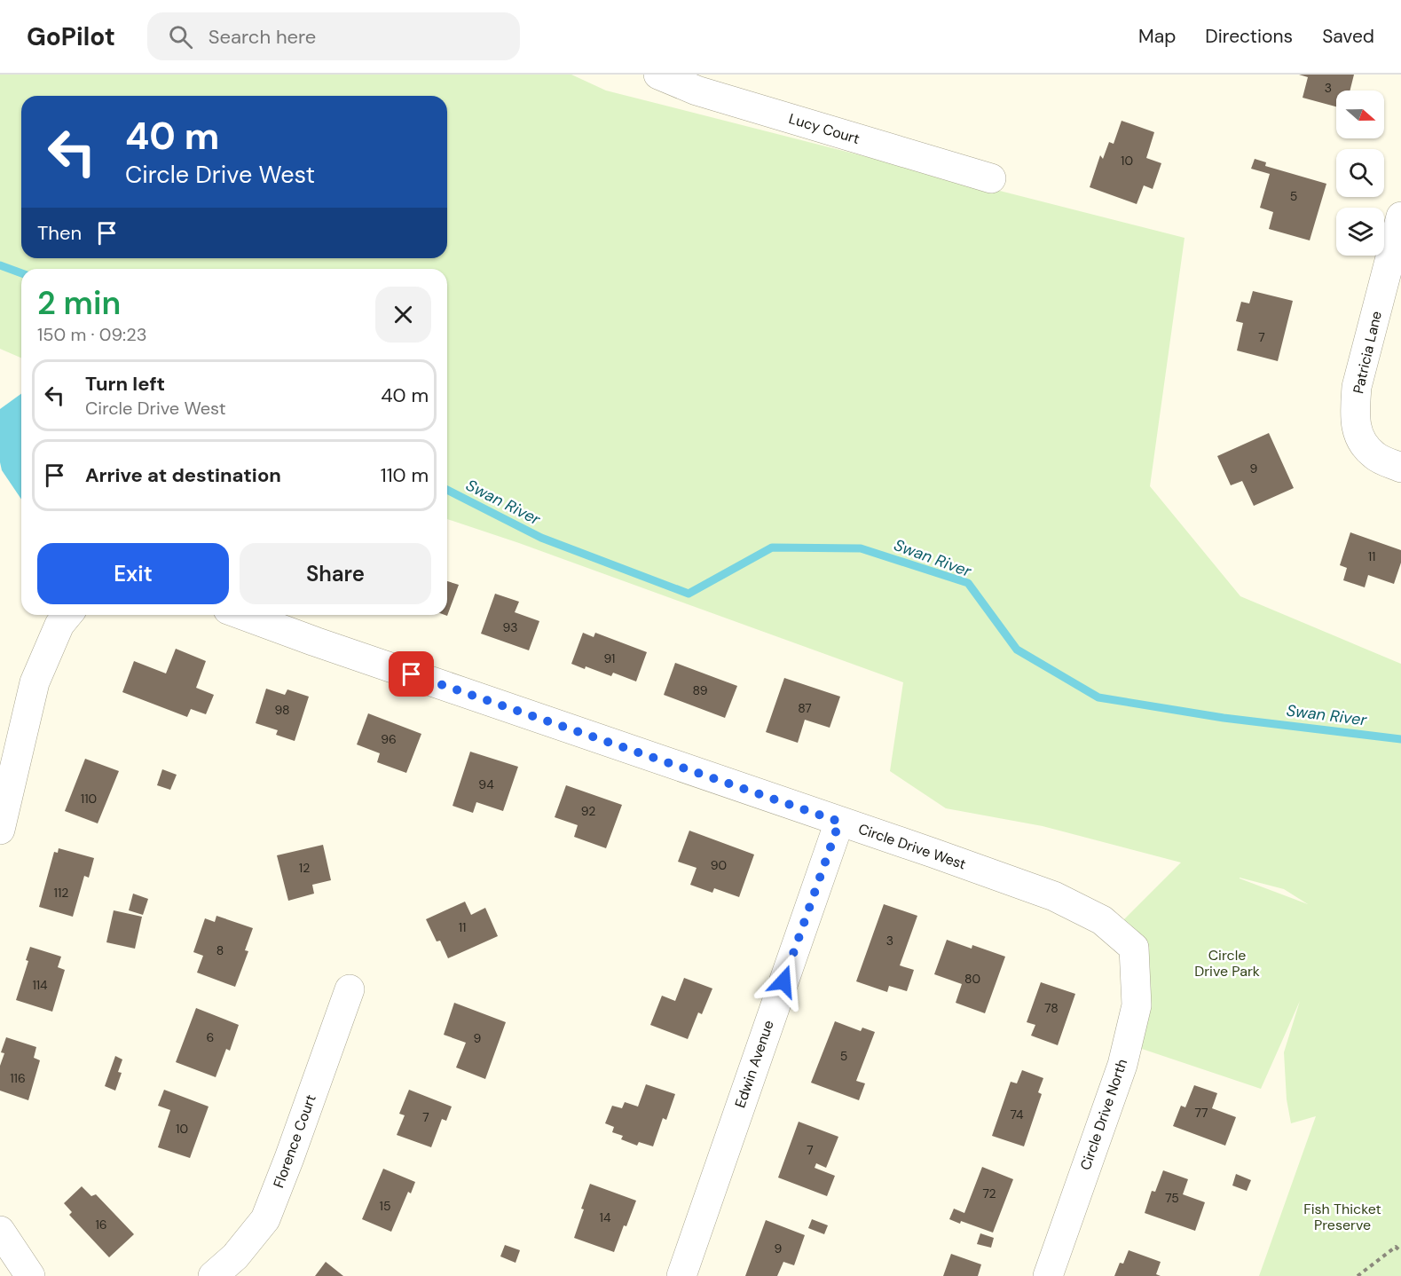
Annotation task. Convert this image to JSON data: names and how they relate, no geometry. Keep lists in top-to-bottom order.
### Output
{
  "streets": {
    "street": [
      "Lucy Court",
      "Patricia Lane",
      "Circle Drive West",
      "Edwin Avenue",
      "Circle Drive North",
      "Florence Court"
    ]
  },
  "crossings": [
    ["Circle Drive West", "Edwin Avenue"],
    ["Circle Drive West", "Circle Drive North"]
  ],
  "water": ["Swan River"],
  "parks": ["Circle Drive Park", "Fish Thicket Preserve"],
  "house_numbers": [
    "3",
    "10",
    "5",
    "7",
    "9",
    "11",
    "93",
    "91",
    "89",
    "87",
    "98",
    "96",
    "94",
    "110",
    "92",
    "90",
    "12",
    "112",
    "11",
    "3",
    "8",
    "80",
    "114",
    "78",
    "6",
    "9",
    "5",
    "116",
    "77",
    "74",
    "7",
    "10",
    "7",
    "72",
    "75",
    "15",
    "14",
    "16",
    "9"
  ],
  "north": "right",
  "page": {
    "header": "GoPilot",
    "search": "Search here",
    "nav": ["Map", "Directions", "Saved"],
    "turn": ["40 m", "Circle Drive West"],
    "then": "Then",
    "heading": ["2 min", "150 m · 09:23"],
    "list": [
      {
        "name": "Turn left",
        "note": "Circle Drive West",
        "value": "40 m"
      },
      {
        "name": "Arrive at destination",
        "value": "110 m"
      }
    ],
    "buttons": ["Exit", "Share"]
  }
}
